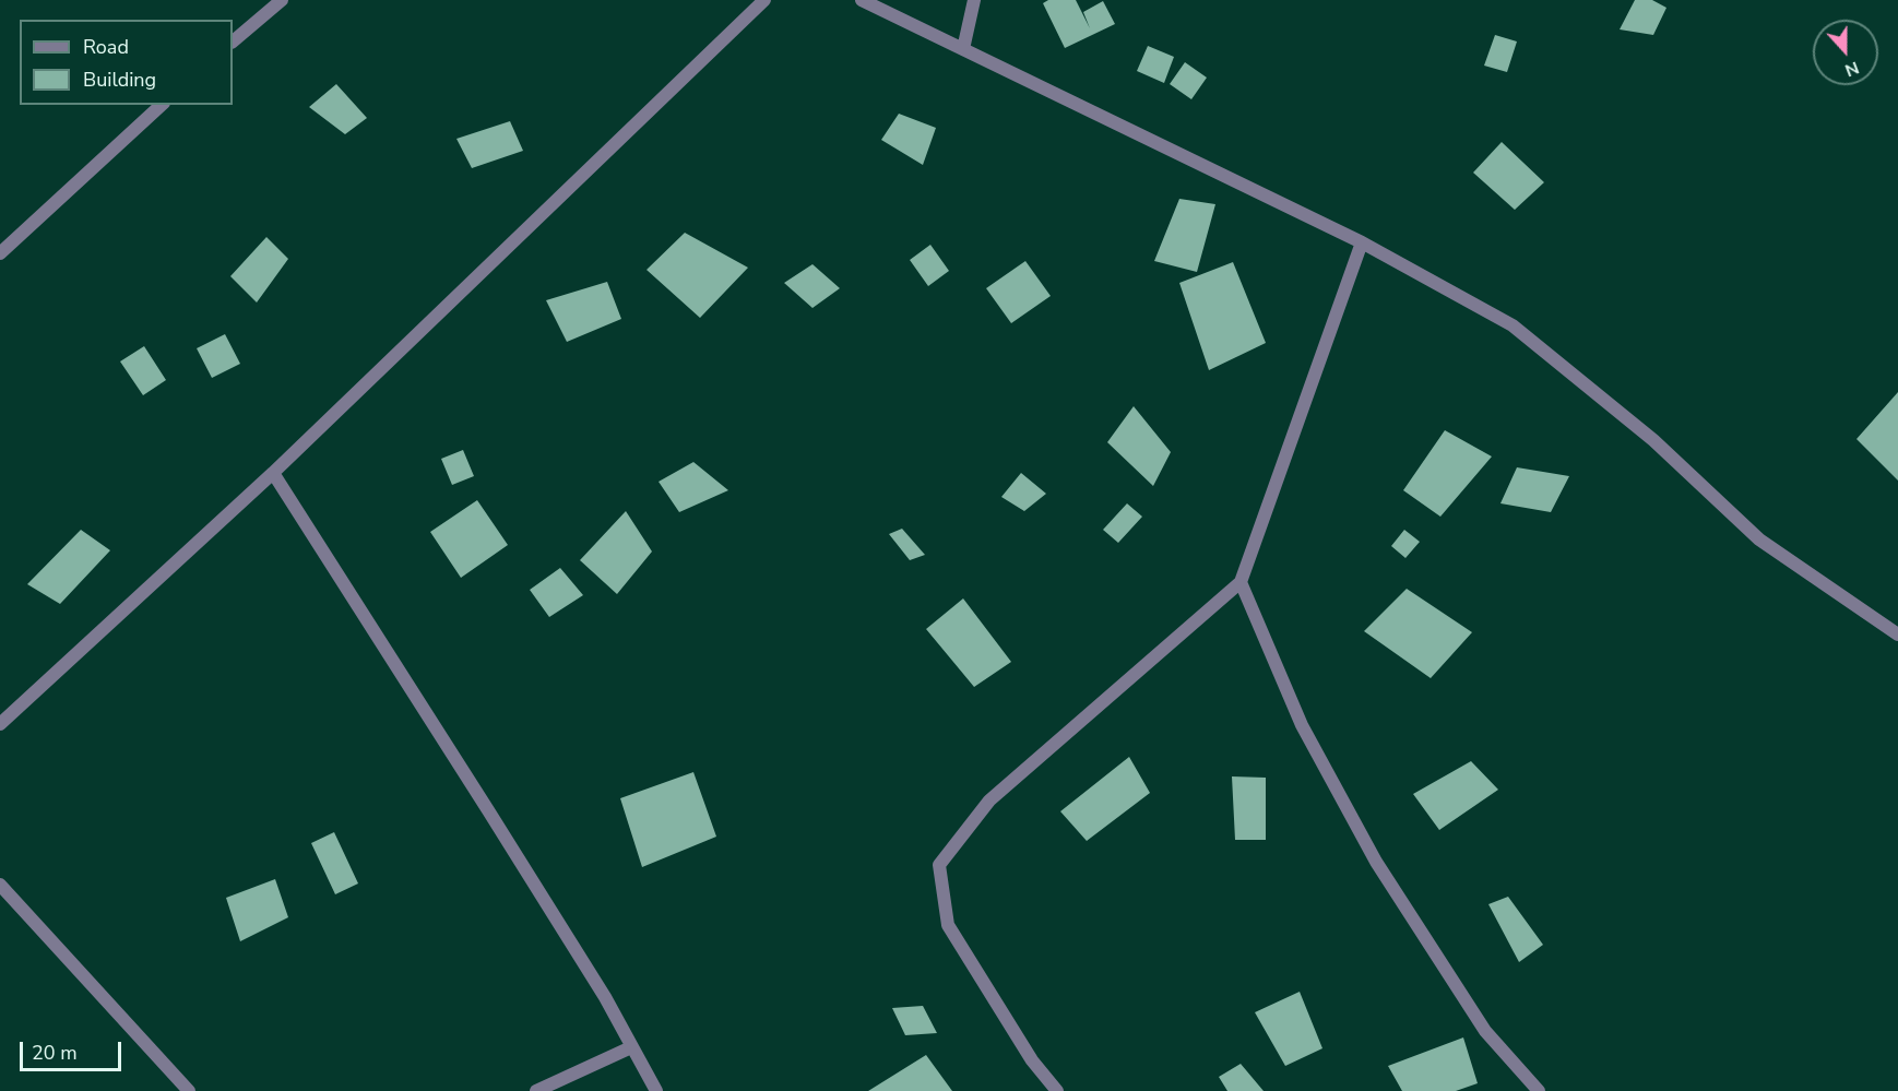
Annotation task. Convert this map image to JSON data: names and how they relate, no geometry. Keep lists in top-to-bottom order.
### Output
{
  "legend": ["Road", "Building"],
  "scale_bar": "20 m",
  "north": "bottom"
}
